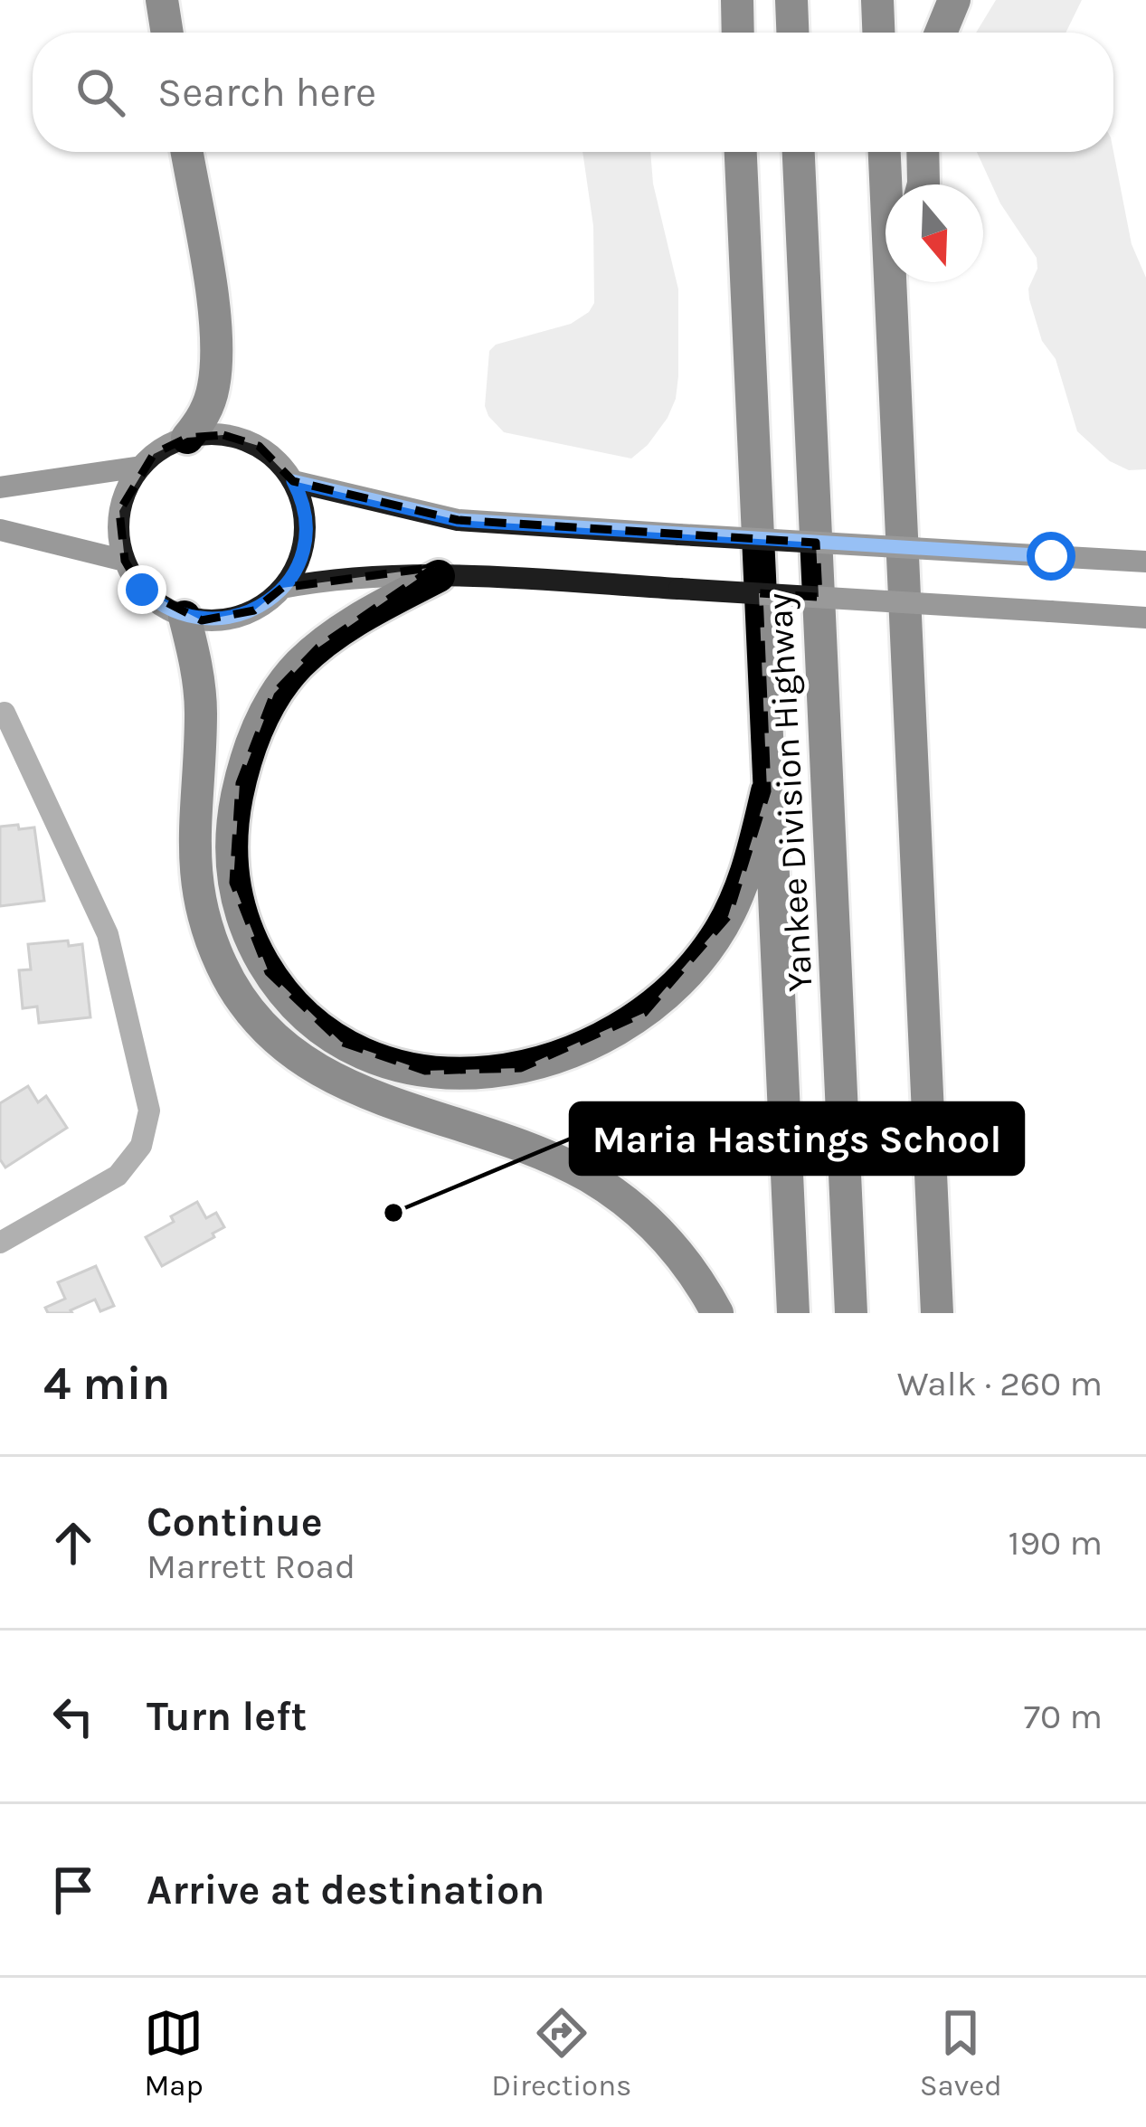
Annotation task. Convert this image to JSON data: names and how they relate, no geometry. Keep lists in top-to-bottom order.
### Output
{
  "streets": {
    "highway": ["Yankee Division Highway"]
  },
  "places": ["Maria Hastings School"],
  "north": "bottom",
  "page": {
    "search": "Search here",
    "heading": ["4 min", "Walk · 260 m"],
    "list": [
      ["Continue", "Marrett Road", "190 m"],
      ["Turn left", "70 m"],
      "Arrive at destination"
    ],
    "nav": ["Map", "Directions", "Saved"]
  }
}
